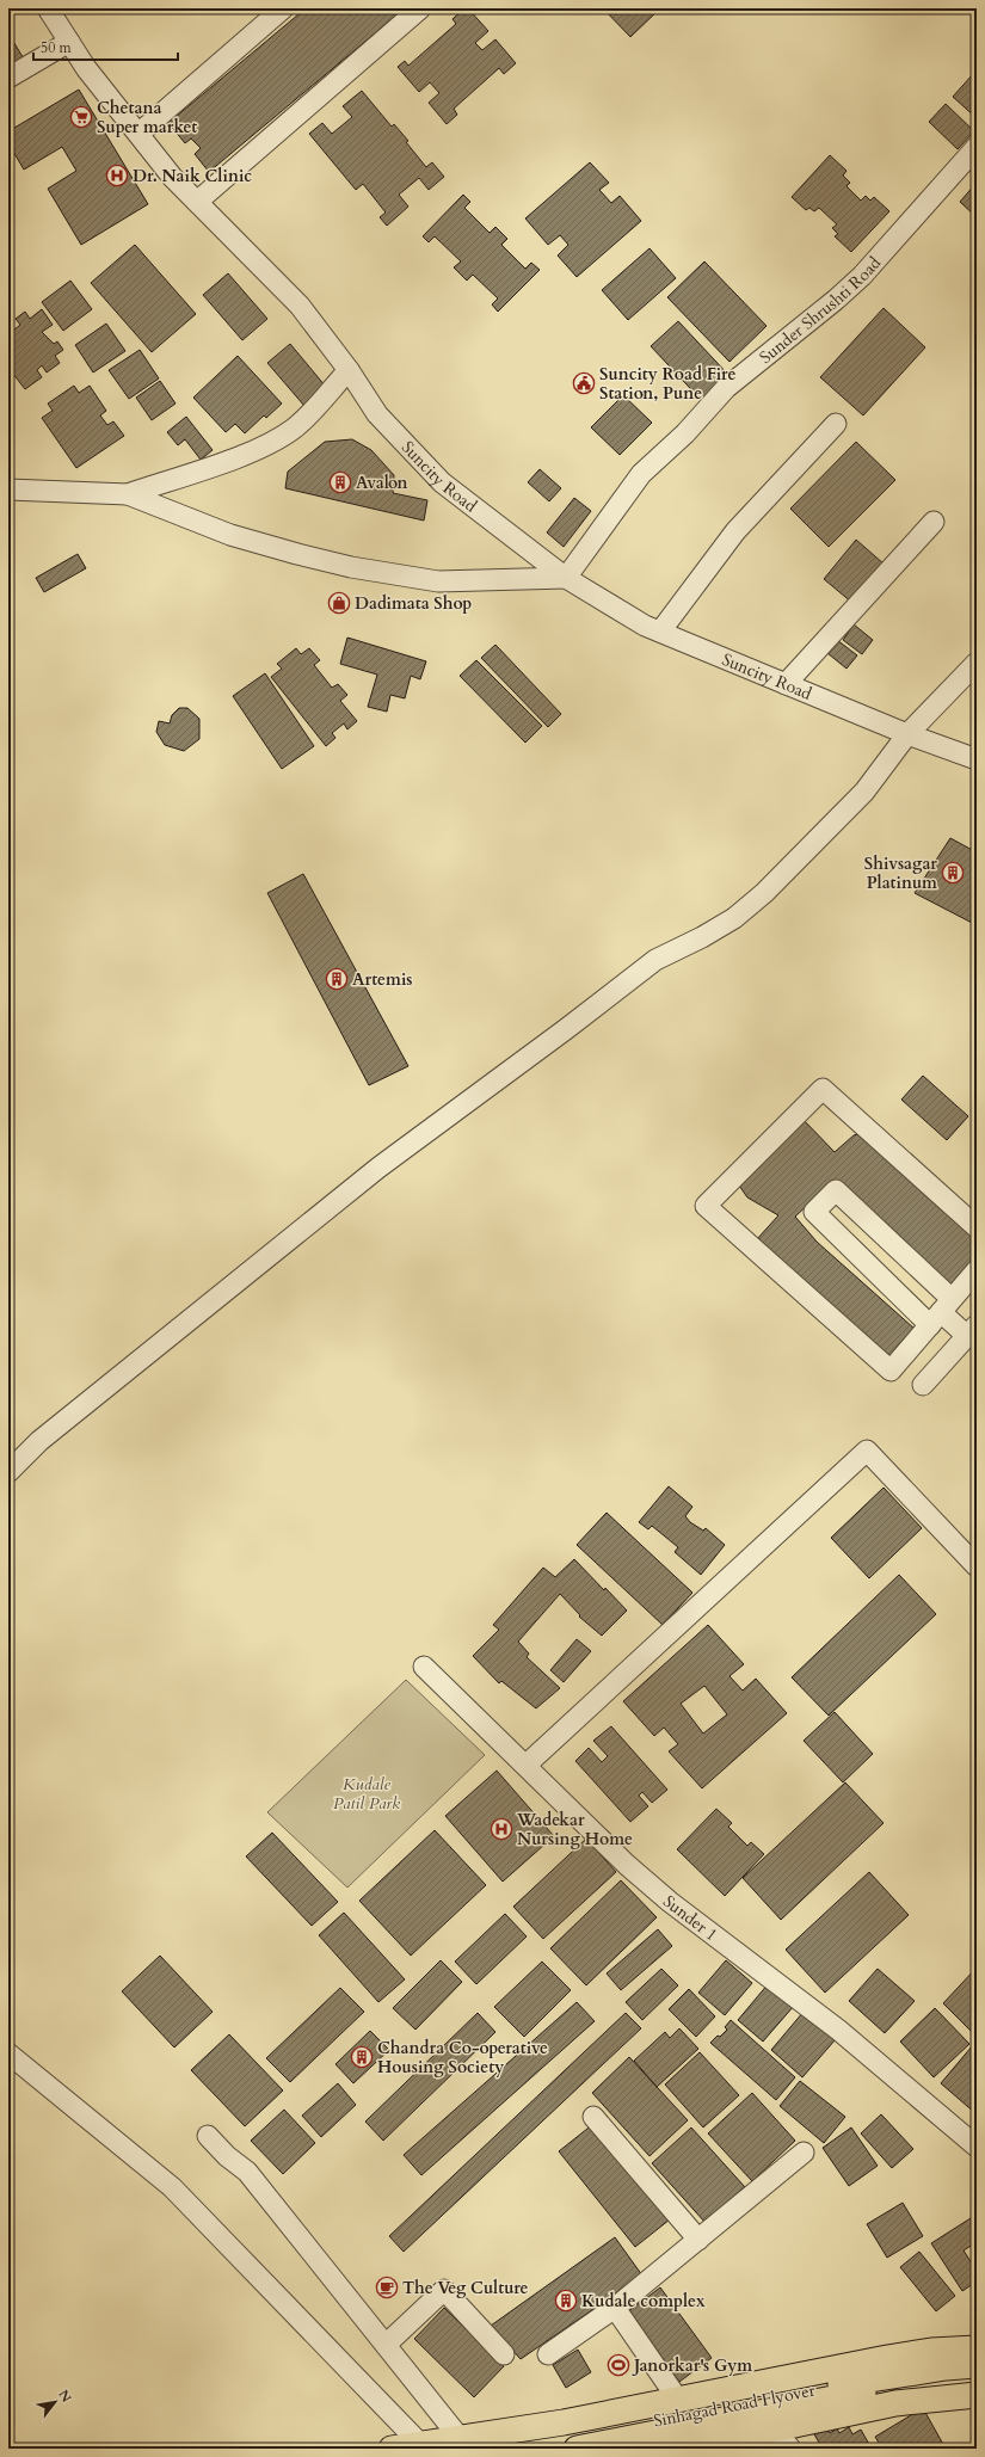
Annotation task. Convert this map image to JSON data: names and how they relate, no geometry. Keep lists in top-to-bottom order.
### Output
{
  "streets": {
    "main road": ["Sinhagad Road Flyover"],
    "street": ["Sunder Shrushti Road", "Suncity Road", "Sunder 1"]
  },
  "crossings": [
    ["Sunder Shrushti Road", "Suncity Road"]
  ],
  "parks": ["Kudale Patil Park"],
  "places": {
    "supermarket": ["Chetana Super market"],
    "hospital": ["Dr. Naik Clinic", "Wadekar Nursing Home"],
    "public building": ["Suncity Road Fire Station, Pune"],
    "building": [
      "Avalon",
      "Shivsagar Platinum",
      "Artemis",
      "Chandra Co-operative Housing Society",
      "Kudale complex"
    ],
    "shop": ["Dadimata Shop"],
    "cafe": ["The Veg Culture"],
    "sports": ["Janorkar's Gym"]
  },
  "scale_bar": "50 m",
  "north": "top right"
}
